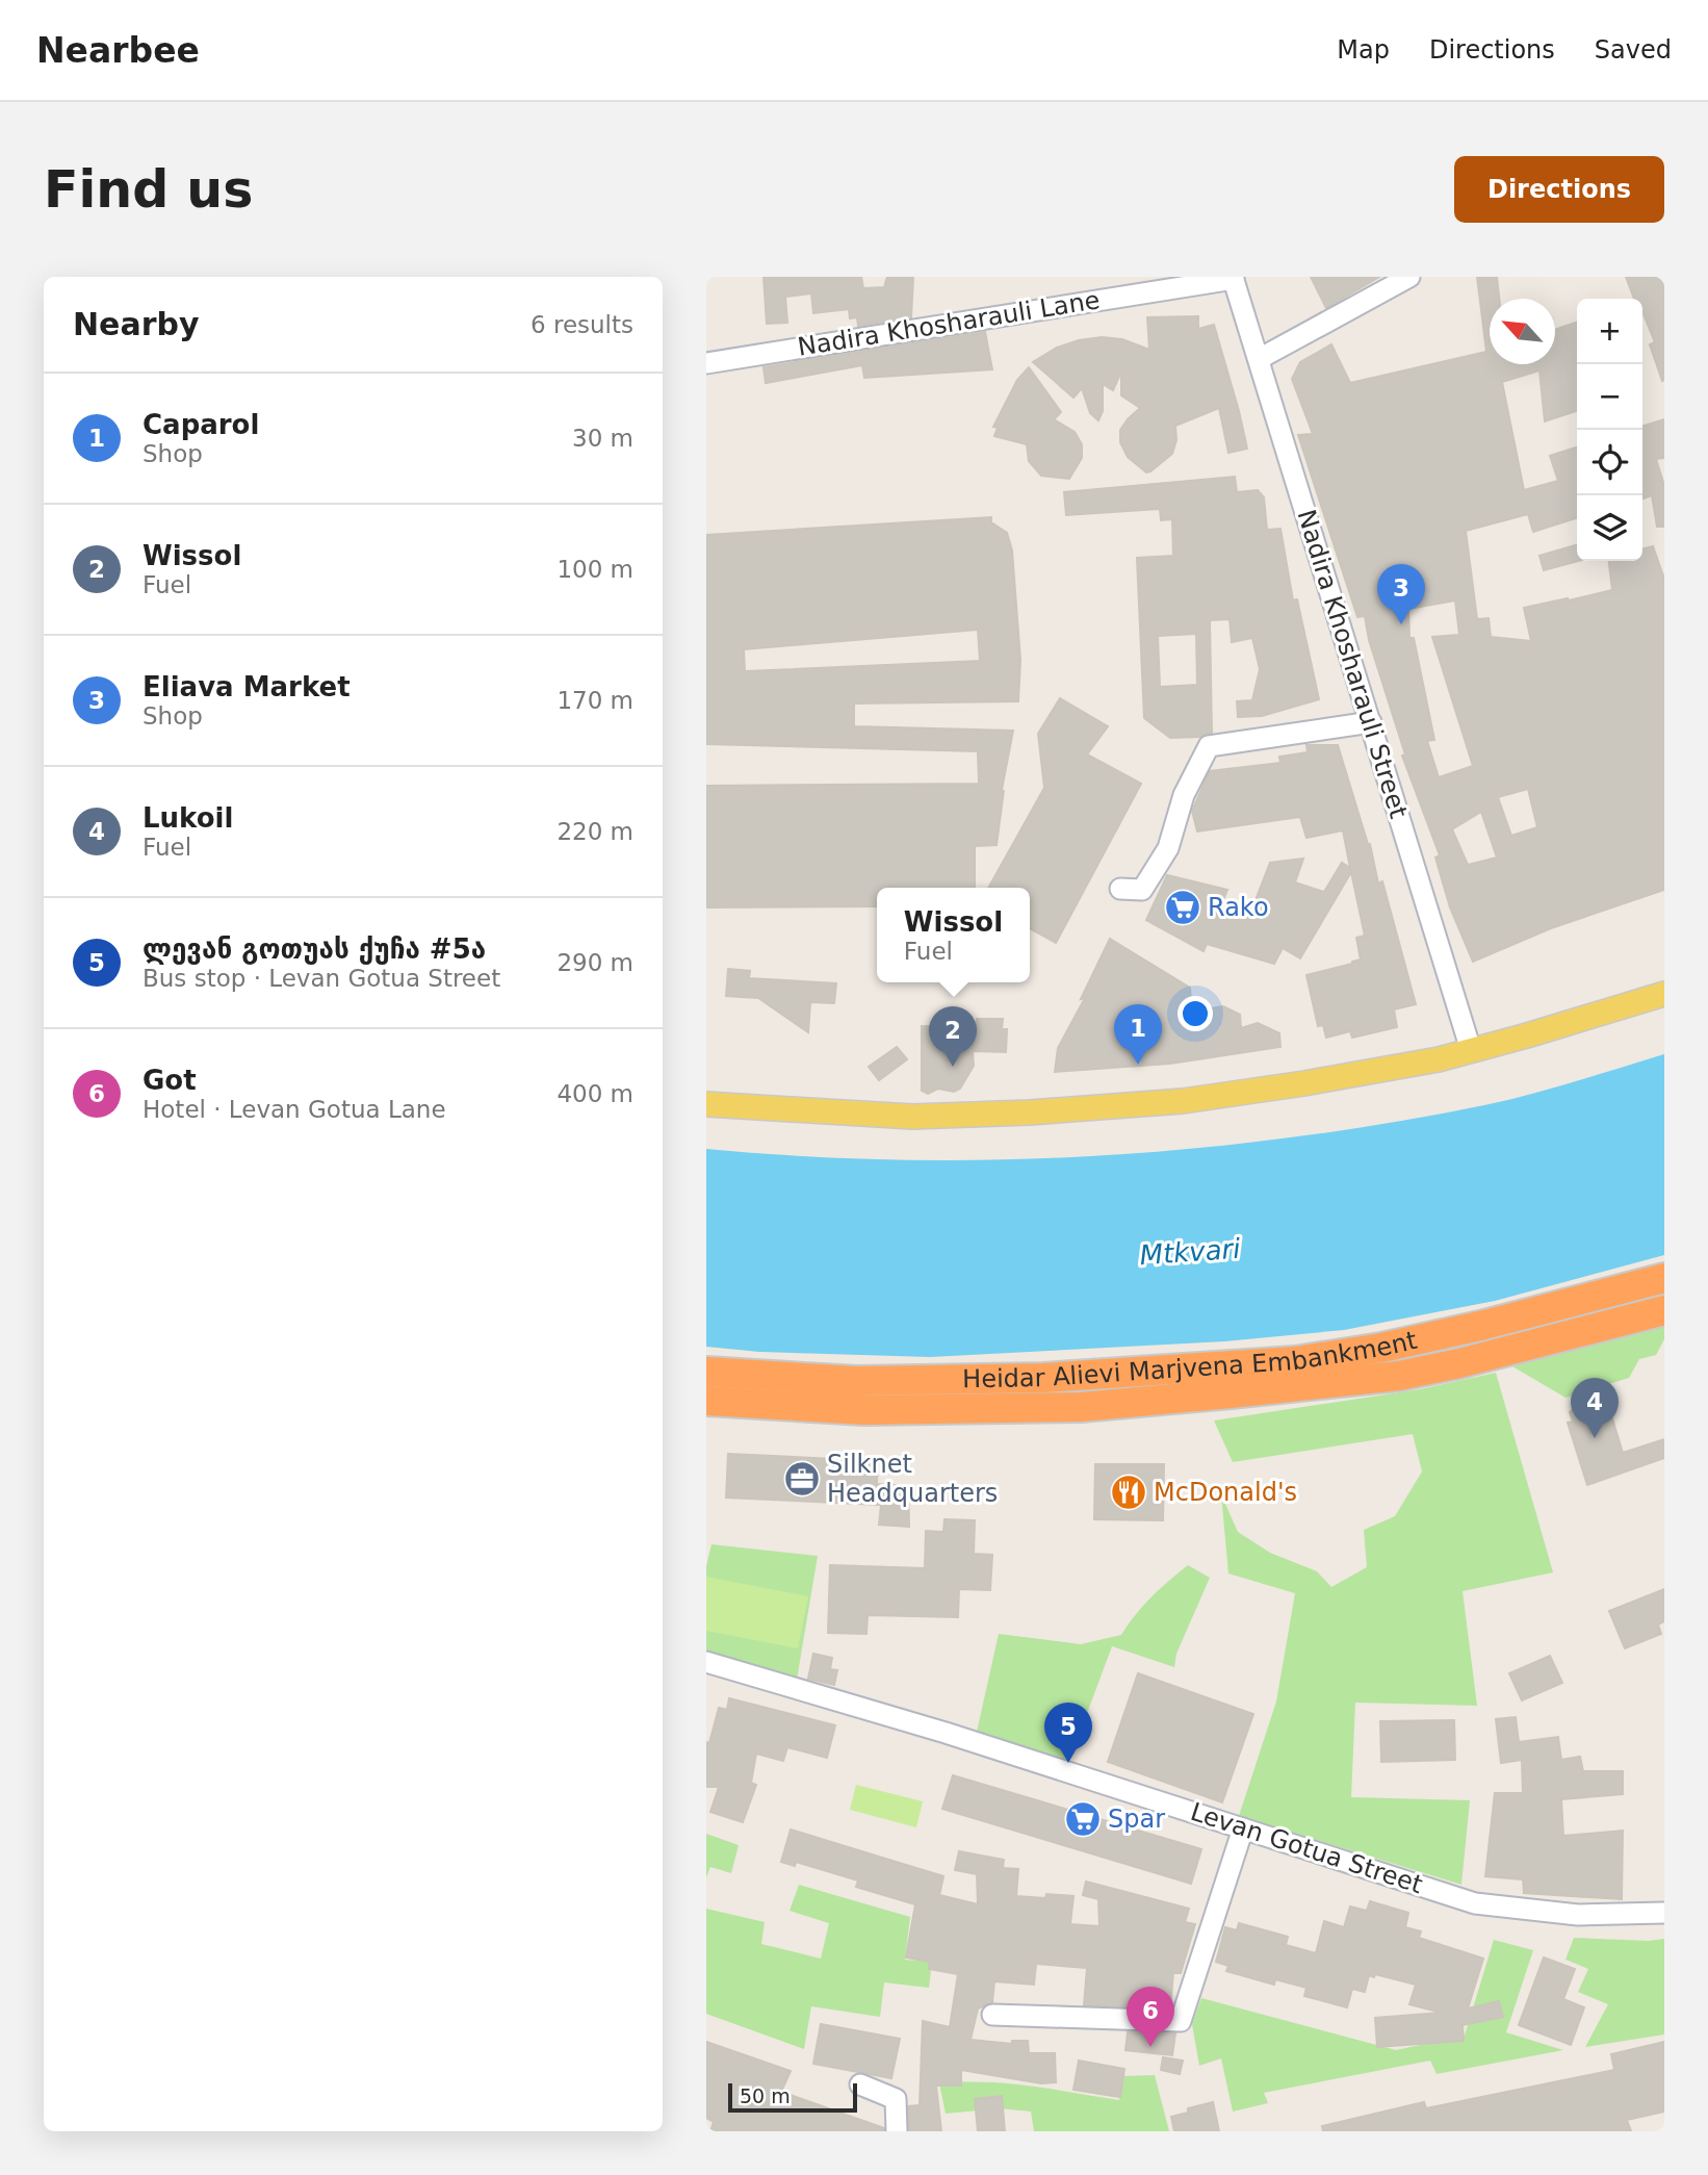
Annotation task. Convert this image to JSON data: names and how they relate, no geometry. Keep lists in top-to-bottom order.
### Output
{
  "streets": {
    "highway": ["Heidar Alievi Marjvena Embankment"],
    "street": ["Nadira Khosharauli Lane", "Nadira Khosharauli Street", "Levan Gotua Street"]
  },
  "crossings": [
    ["Nadira Khosharauli Lane", "Nadira Khosharauli Street"]
  ],
  "water": ["Mtkvari"],
  "places": {
    "supermarket": ["Rako", "Spar"],
    "office": ["Silknet Headquarters"],
    "restaurant": ["McDonald's"]
  },
  "scale_bar": "50 m",
  "north": "top left",
  "page": {
    "header": "Nearbee",
    "nav": ["Map", "Directions", "Saved"],
    "buttons": "Directions",
    "title": "Find us",
    "heading": ["Nearby", "6 results"],
    "map_buttons": ["+", "−"],
    "list": [
      {
        "mark": "1",
        "name": "Caparol",
        "note": "Shop",
        "value": "30 m"
      },
      {
        "mark": "2",
        "name": "Wissol",
        "note": "Fuel",
        "value": "100 m"
      },
      {
        "mark": "3",
        "name": "Eliava Market",
        "note": "Shop",
        "value": "170 m"
      },
      {
        "mark": "4",
        "name": "Lukoil",
        "note": "Fuel",
        "value": "220 m"
      },
      {
        "mark": "5",
        "name": "ლევან გოთუას ქუჩა #5ა",
        "note": "Bus stop · Levan Gotua Street",
        "value": "290 m"
      },
      {
        "mark": "6",
        "name": "Got",
        "note": "Hotel · Levan Gotua Lane",
        "value": "400 m"
      }
    ],
    "pins": [
      "3",
      "1",
      "2",
      "4",
      "5",
      "6"
    ],
    "popup": ["Wissol", "Fuel"],
    "scale": "50 m"
  }
}
